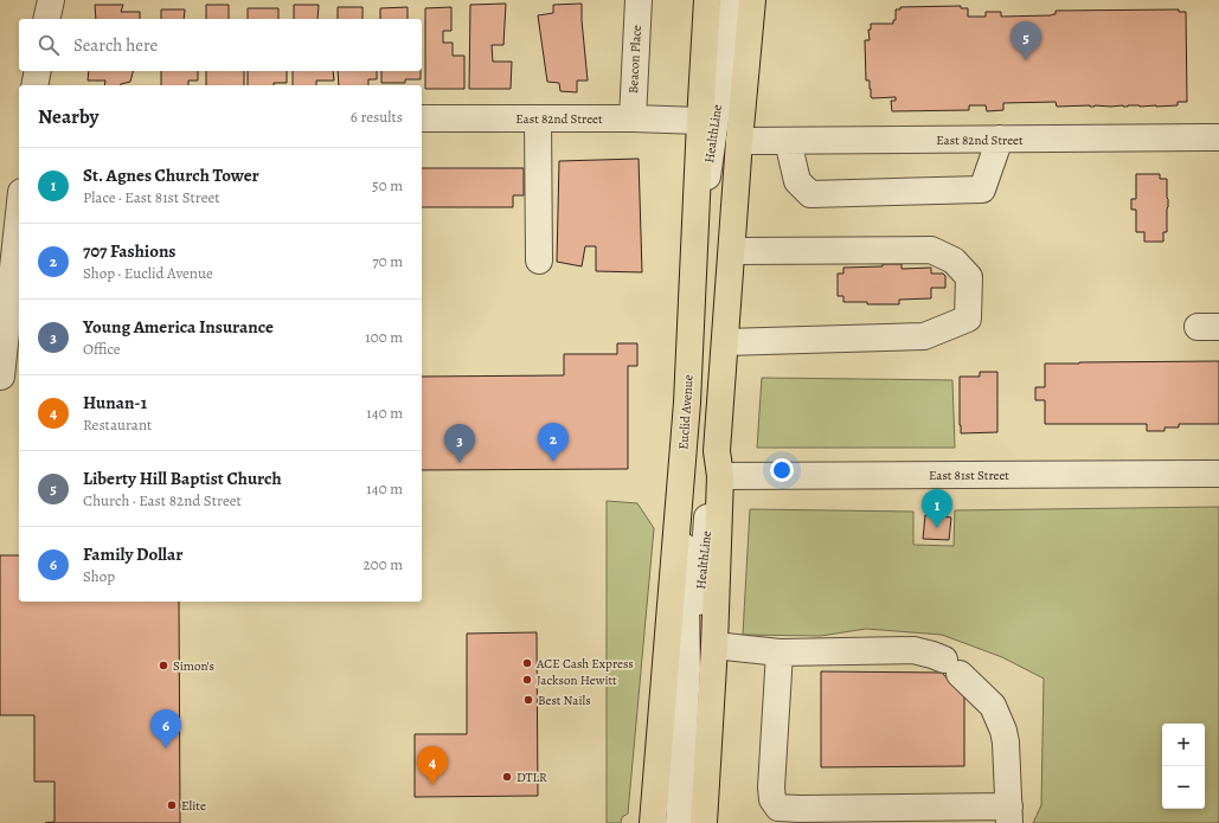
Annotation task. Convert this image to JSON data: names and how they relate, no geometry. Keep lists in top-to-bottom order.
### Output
{
  "streets": {
    "main road": ["Euclid Avenue"],
    "street": [
      "Beacon Place",
      "East 82nd Street",
      "HealthLine",
      "East 81st Street"
    ]
  },
  "crossings": [
    ["Beacon Place", "East 82nd Street"],
    ["East 82nd Street", "HealthLine"],
    ["East 82nd Street", "Euclid Avenue"],
    ["HealthLine", "Euclid Avenue"]
  ],
  "places": [
    "ACE Cash Express",
    "Simon's",
    "Jackson Hewitt",
    "Best Nails",
    "DTLR",
    "Elite"
  ],
  "page": {
    "search": "Search here",
    "pins": [
      "5",
      "2",
      "3",
      "1",
      "6",
      "4"
    ],
    "heading": ["Nearby", "6 results"],
    "list": [
      {
        "mark": "1",
        "name": "St. Agnes Church Tower",
        "note": "Place · East 81st Street",
        "value": "50 m"
      },
      {
        "mark": "2",
        "name": "707 Fashions",
        "note": "Shop · Euclid Avenue",
        "value": "70 m"
      },
      {
        "mark": "3",
        "name": "Young America Insurance",
        "note": "Office",
        "value": "100 m"
      },
      {
        "mark": "4",
        "name": "Hunan-1",
        "note": "Restaurant",
        "value": "140 m"
      },
      {
        "mark": "5",
        "name": "Liberty Hill Baptist Church",
        "note": "Church · East 82nd Street",
        "value": "140 m"
      },
      {
        "mark": "6",
        "name": "Family Dollar",
        "note": "Shop",
        "value": "200 m"
      }
    ],
    "map_buttons": ["+", "−"]
  }
}
